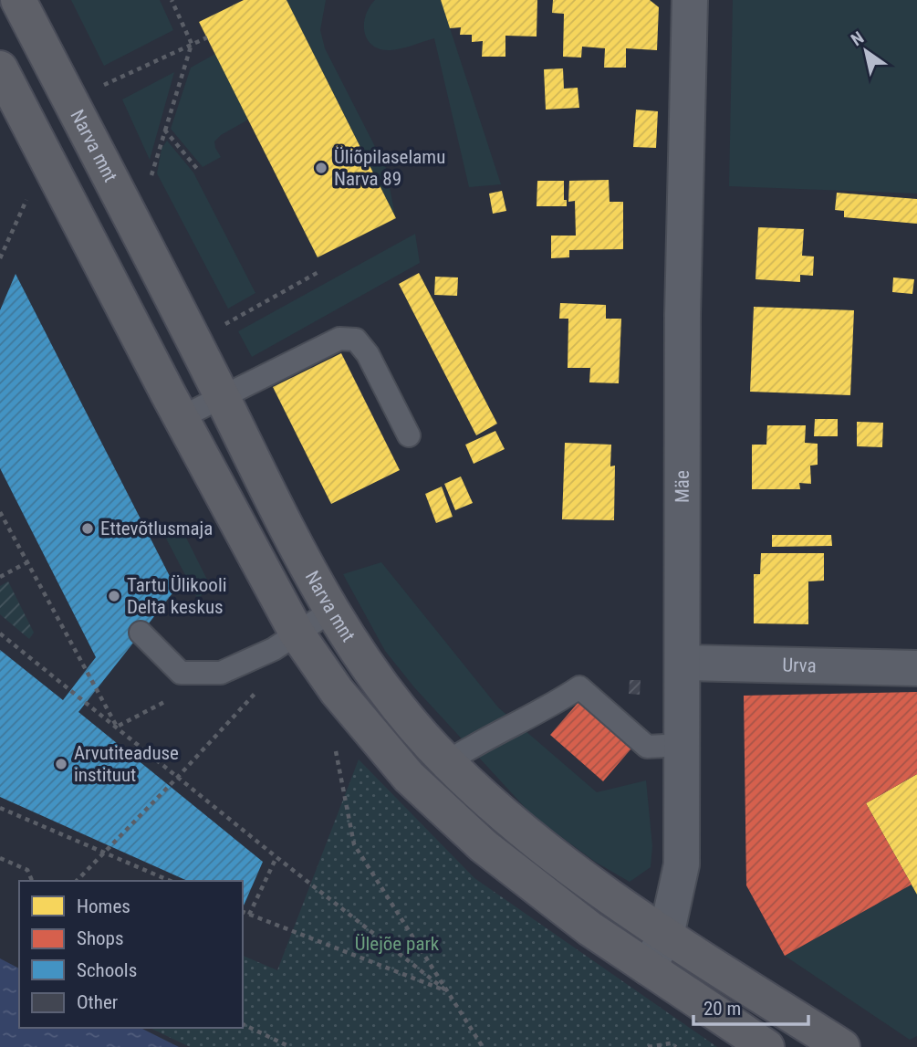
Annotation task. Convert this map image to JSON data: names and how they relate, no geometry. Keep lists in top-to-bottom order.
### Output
{
  "streets": {
    "highway": ["Narva mnt"],
    "street": ["Mäe", "Urva"]
  },
  "crossings": [
    ["Narva mnt", "Mäe"],
    ["Mäe", "Urva"]
  ],
  "parks": ["Ülejõe park"],
  "places": [
    "Üliõpilaselamu Narva 89",
    "Ettevõtlusmaja",
    "Tartu Ülikooli Delta keskus",
    "Arvutiteaduse instituut"
  ],
  "legend": [
    "Homes",
    "Shops",
    "Schools",
    "Other"
  ],
  "scale_bar": "20 m",
  "north": "top left"
}
